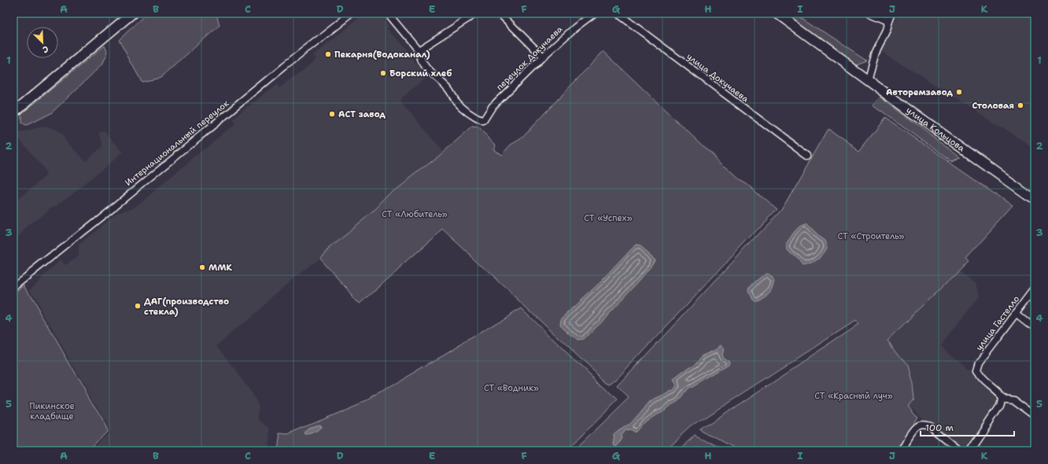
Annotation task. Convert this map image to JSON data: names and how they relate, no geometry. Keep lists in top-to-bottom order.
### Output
{
  "streets": {
    "main road": ["улица Кольцова"],
    "street": [
      "переулок Докучаева",
      "улица Докучаева",
      "Интернациональный переулок",
      "улица Гастелло"
    ]
  },
  "parks": [
    "СТ «Любитель»",
    "СТ «Успех»",
    "СТ «Строитель»",
    "СТ «Водник»",
    "СТ «Красный луч»",
    "Пикинское кладбище"
  ],
  "places": [
    "Пекарня(Водоканал)",
    "Борский хлеб",
    "Авторемзавод",
    "Столовая",
    "АСТ завод",
    "ММК",
    "ДАГ(производство стекла)"
  ],
  "scale_bar": "100 m",
  "north": "bottom right",
  "grid": {
    "columns": [
      "A",
      "B",
      "C",
      "D",
      "E",
      "F",
      "G",
      "H",
      "I",
      "J",
      "K"
    ],
    "rows": [
      "1",
      "2",
      "3",
      "4",
      "5"
    ]
  }
}
